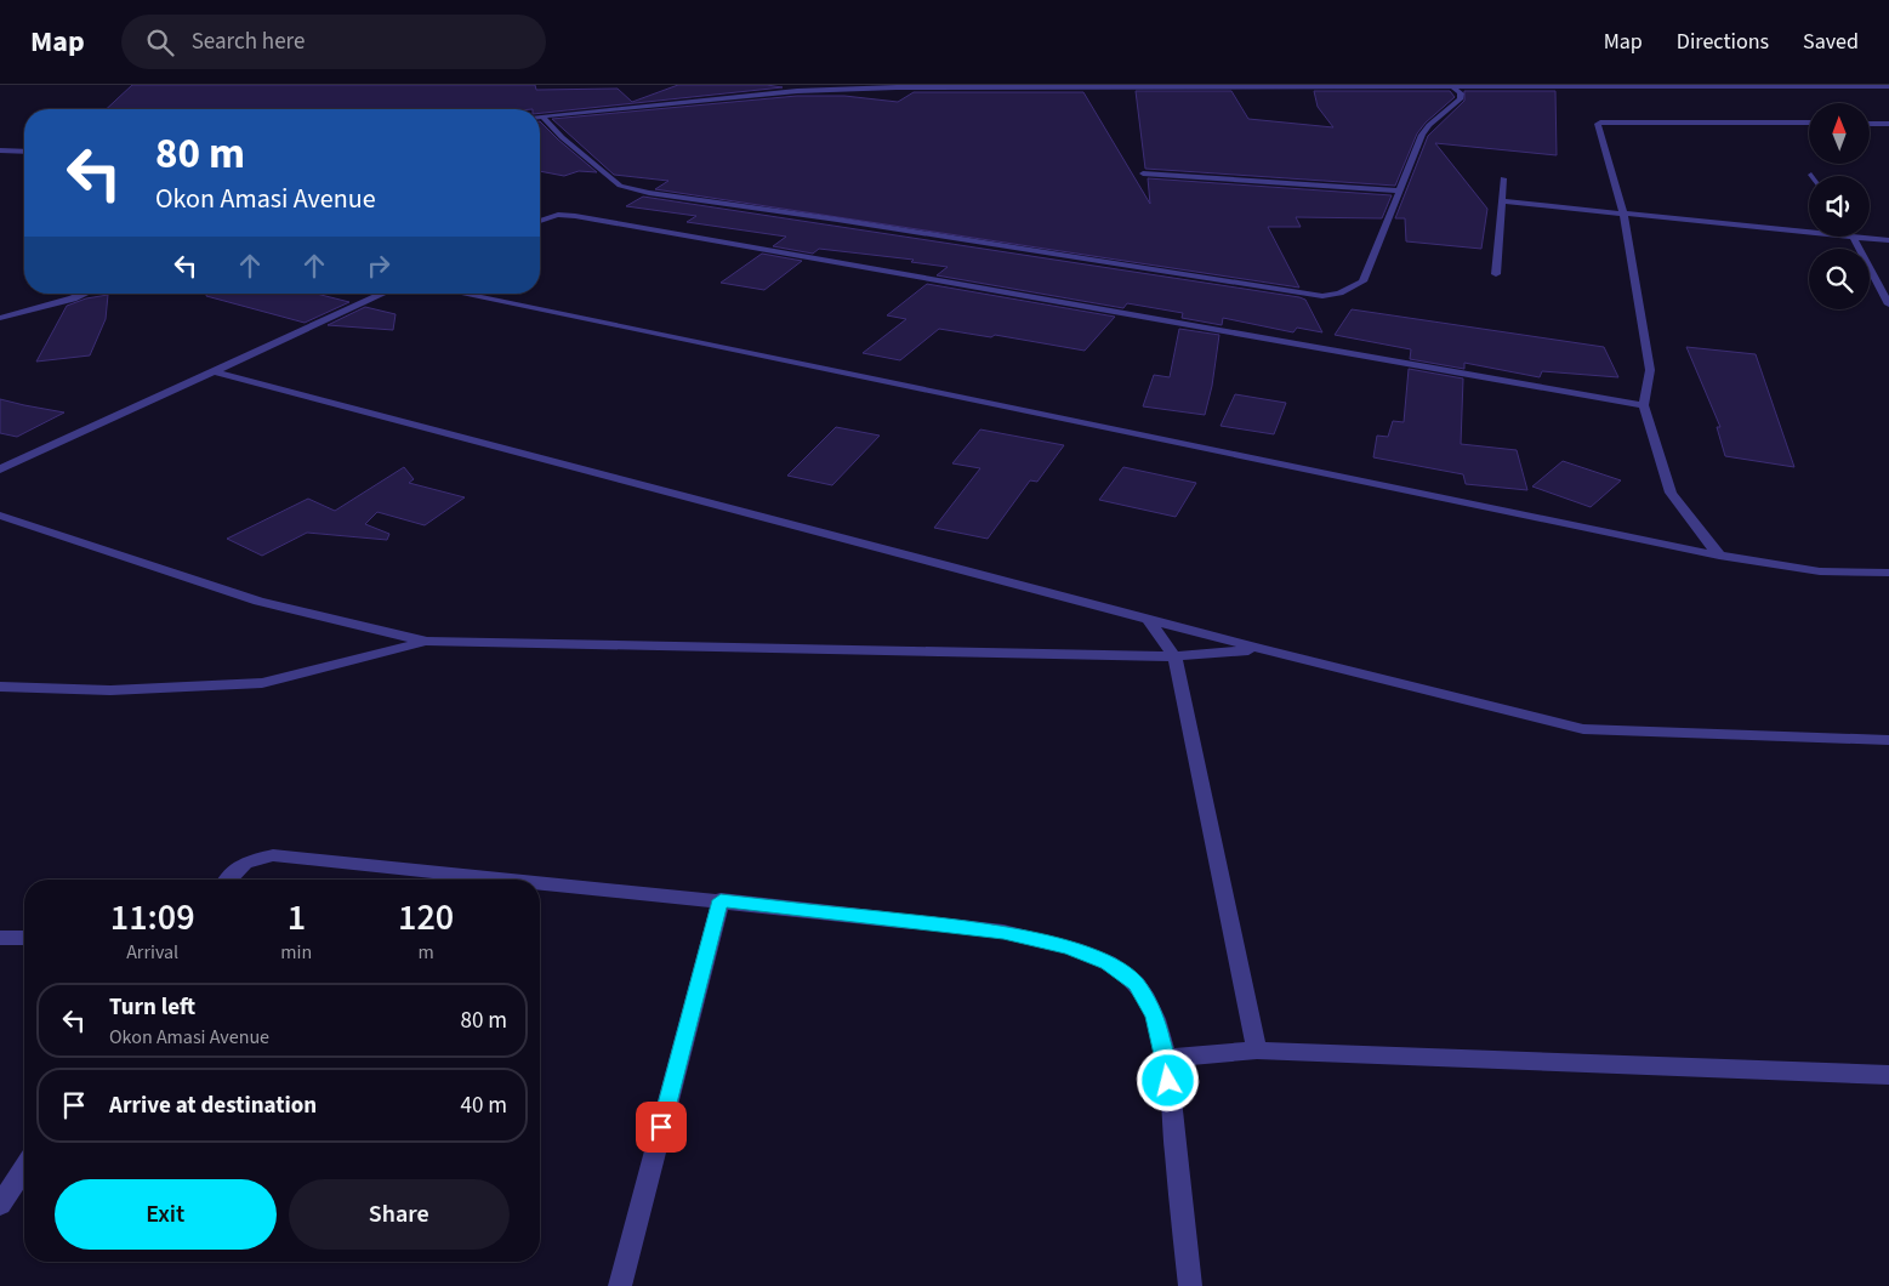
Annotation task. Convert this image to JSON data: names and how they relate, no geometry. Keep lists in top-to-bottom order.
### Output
{
  "north": "top",
  "page": {
    "header": "Map",
    "search": "Search here",
    "nav": ["Map", "Directions", "Saved"],
    "turn": ["80 m", "Okon Amasi Avenue"],
    "eta": [
      "11:09",
      "Arrival",
      "1",
      "min",
      "120",
      "m"
    ],
    "list": [
      {
        "name": "Turn left",
        "note": "Okon Amasi Avenue",
        "value": "80 m"
      },
      {
        "name": "Arrive at destination",
        "value": "40 m"
      }
    ],
    "buttons": ["Exit", "Share"]
  }
}
